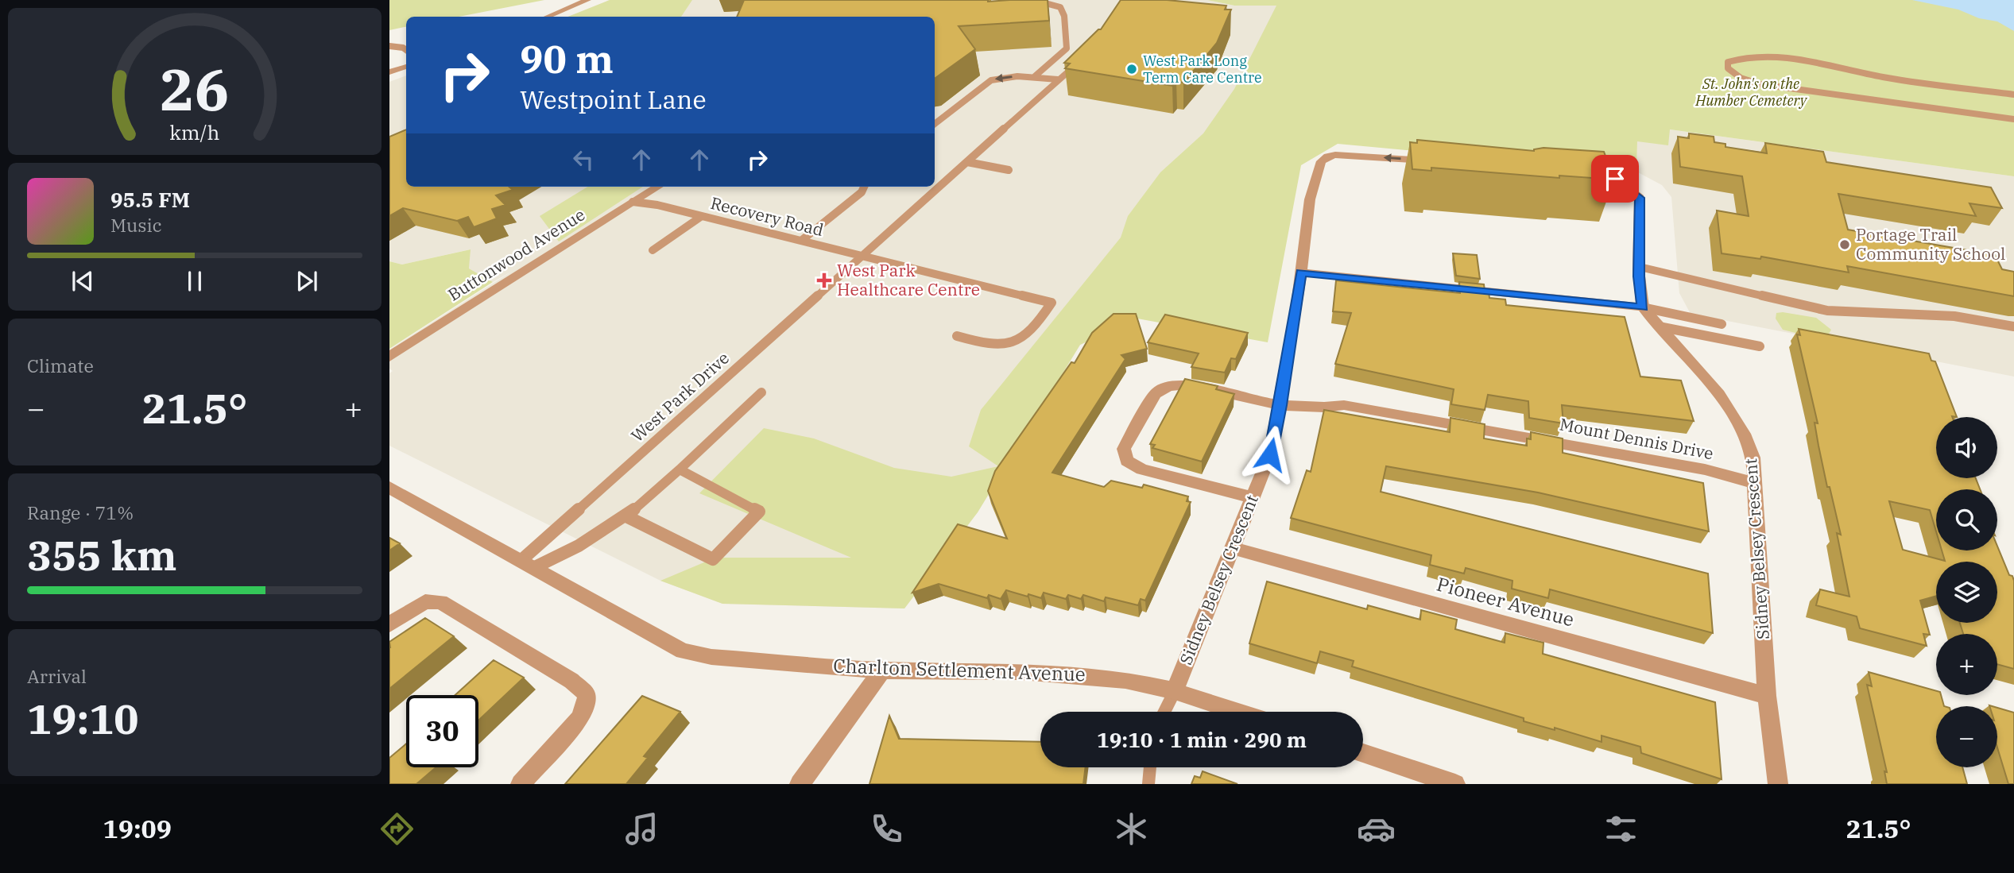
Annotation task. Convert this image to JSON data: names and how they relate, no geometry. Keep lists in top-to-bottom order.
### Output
{
  "streets": {
    "street": [
      "Buttonwood Avenue",
      "Mount Dennis Drive",
      "Sidney Belsey Crescent",
      "Pioneer Avenue",
      "Charlton Settlement Avenue"
    ],
    "lane": ["Recovery Road", "West Park Drive"]
  },
  "crossings": [
    ["Recovery Road", "Buttonwood Avenue"],
    ["Recovery Road", "West Park Drive"],
    ["West Park Drive", "Charlton Settlement Avenue"],
    ["Mount Dennis Drive", "Sidney Belsey Crescent"],
    ["Sidney Belsey Crescent", "Pioneer Avenue"],
    ["Sidney Belsey Crescent", "Charlton Settlement Avenue"]
  ],
  "parks": ["St. John's on the Humber Cemetery"],
  "places": {
    "other": ["West Park Long Term Care Centre", "Portage Trail Community School"],
    "health": ["West Park Healthcare Centre"]
  },
  "page": {
    "turn": ["90 m", "Westpoint Lane"],
    "song": ["95.5 FM", "Music"],
    "tile": [
      "Climate",
      ["Range · 71%", "355 km"],
      ["Arrival", "19:10"]
    ],
    "heat": ["−", "21.5°", "+"],
    "map_buttons": ["+", "−"],
    "limit": "30",
    "trip": "19:10 · 1 min · 290 m",
    "tabs": ["19:09", "21.5°"],
    "gauge": ["26", "km/h"]
  }
}
